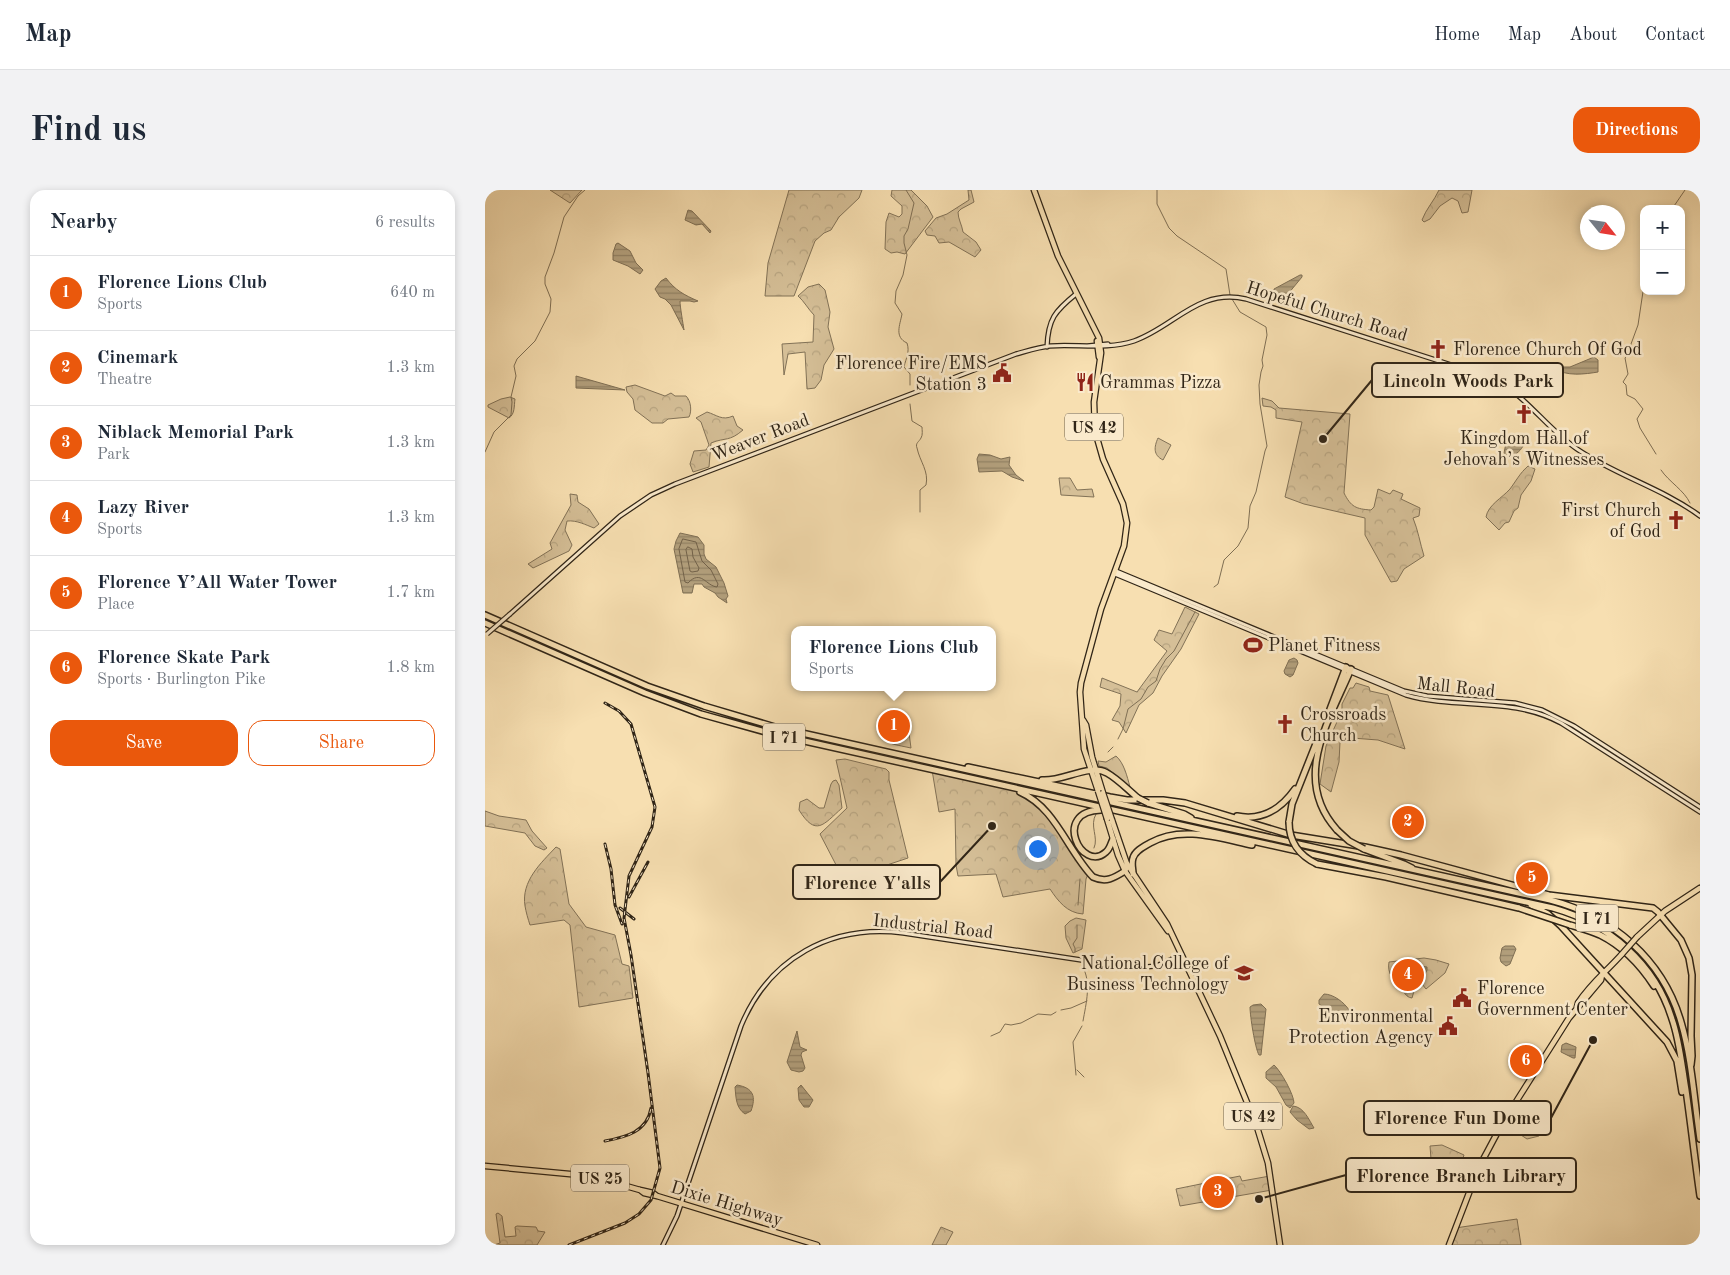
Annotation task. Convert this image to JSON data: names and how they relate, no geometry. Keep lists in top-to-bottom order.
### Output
{
  "streets": {
    "highway": ["I 71"],
    "main road": [
      "Hopeful Church Road",
      "US 42",
      "Weaver Road",
      "Mall Road",
      "Industrial Road",
      "US 25",
      "Dixie Highway"
    ]
  },
  "crossings": [
    ["Hopeful Church Road", "US 42"],
    ["Hopeful Church Road", "Weaver Road"],
    ["US 42", "Weaver Road"],
    ["US 42", "Mall Road"],
    ["US 42", "Industrial Road"],
    ["Industrial Road", "Dixie Highway"]
  ],
  "places": {
    "church": [
      "Florence Church Of God",
      "Kingdom Hall of Jehovah’s Witnesses",
      "First Church of God",
      "Crossroads Church"
    ],
    "public building": ["Florence Fire/EMS Station 3", "Florence Government Center", "Environmental Protection Agency"],
    "restaurant": ["Grammas Pizza"],
    "other": [
      "Lincoln Woods Park",
      "Florence Y'alls",
      "Florence Fun Dome",
      "Florence Branch Library"
    ],
    "sports": ["Planet Fitness"],
    "school or university": ["National College of Business Technology"]
  },
  "north": "bottom right",
  "page": {
    "header": "Map",
    "nav": [
      "Home",
      "Map",
      "About",
      "Contact"
    ],
    "buttons": [
      "Directions",
      ["Save", "Share"]
    ],
    "title": "Find us",
    "heading": ["Nearby", "6 results"],
    "map_buttons": ["+", "−"],
    "list": [
      {
        "mark": "1",
        "name": "Florence Lions Club",
        "note": "Sports",
        "value": "640 m"
      },
      {
        "mark": "2",
        "name": "Cinemark",
        "note": "Theatre",
        "value": "1.3 km"
      },
      {
        "mark": "3",
        "name": "Niblack Memorial Park",
        "note": "Park",
        "value": "1.3 km"
      },
      {
        "mark": "4",
        "name": "Lazy River",
        "note": "Sports",
        "value": "1.3 km"
      },
      {
        "mark": "5",
        "name": "Florence Y’All Water Tower",
        "note": "Place",
        "value": "1.7 km"
      },
      {
        "mark": "6",
        "name": "Florence Skate Park",
        "note": "Sports · Burlington Pike",
        "value": "1.8 km"
      }
    ],
    "popup": ["Florence Lions Club", "Sports"],
    "pins": [
      "1",
      "2",
      "5",
      "4",
      "6",
      "3"
    ]
  }
}
